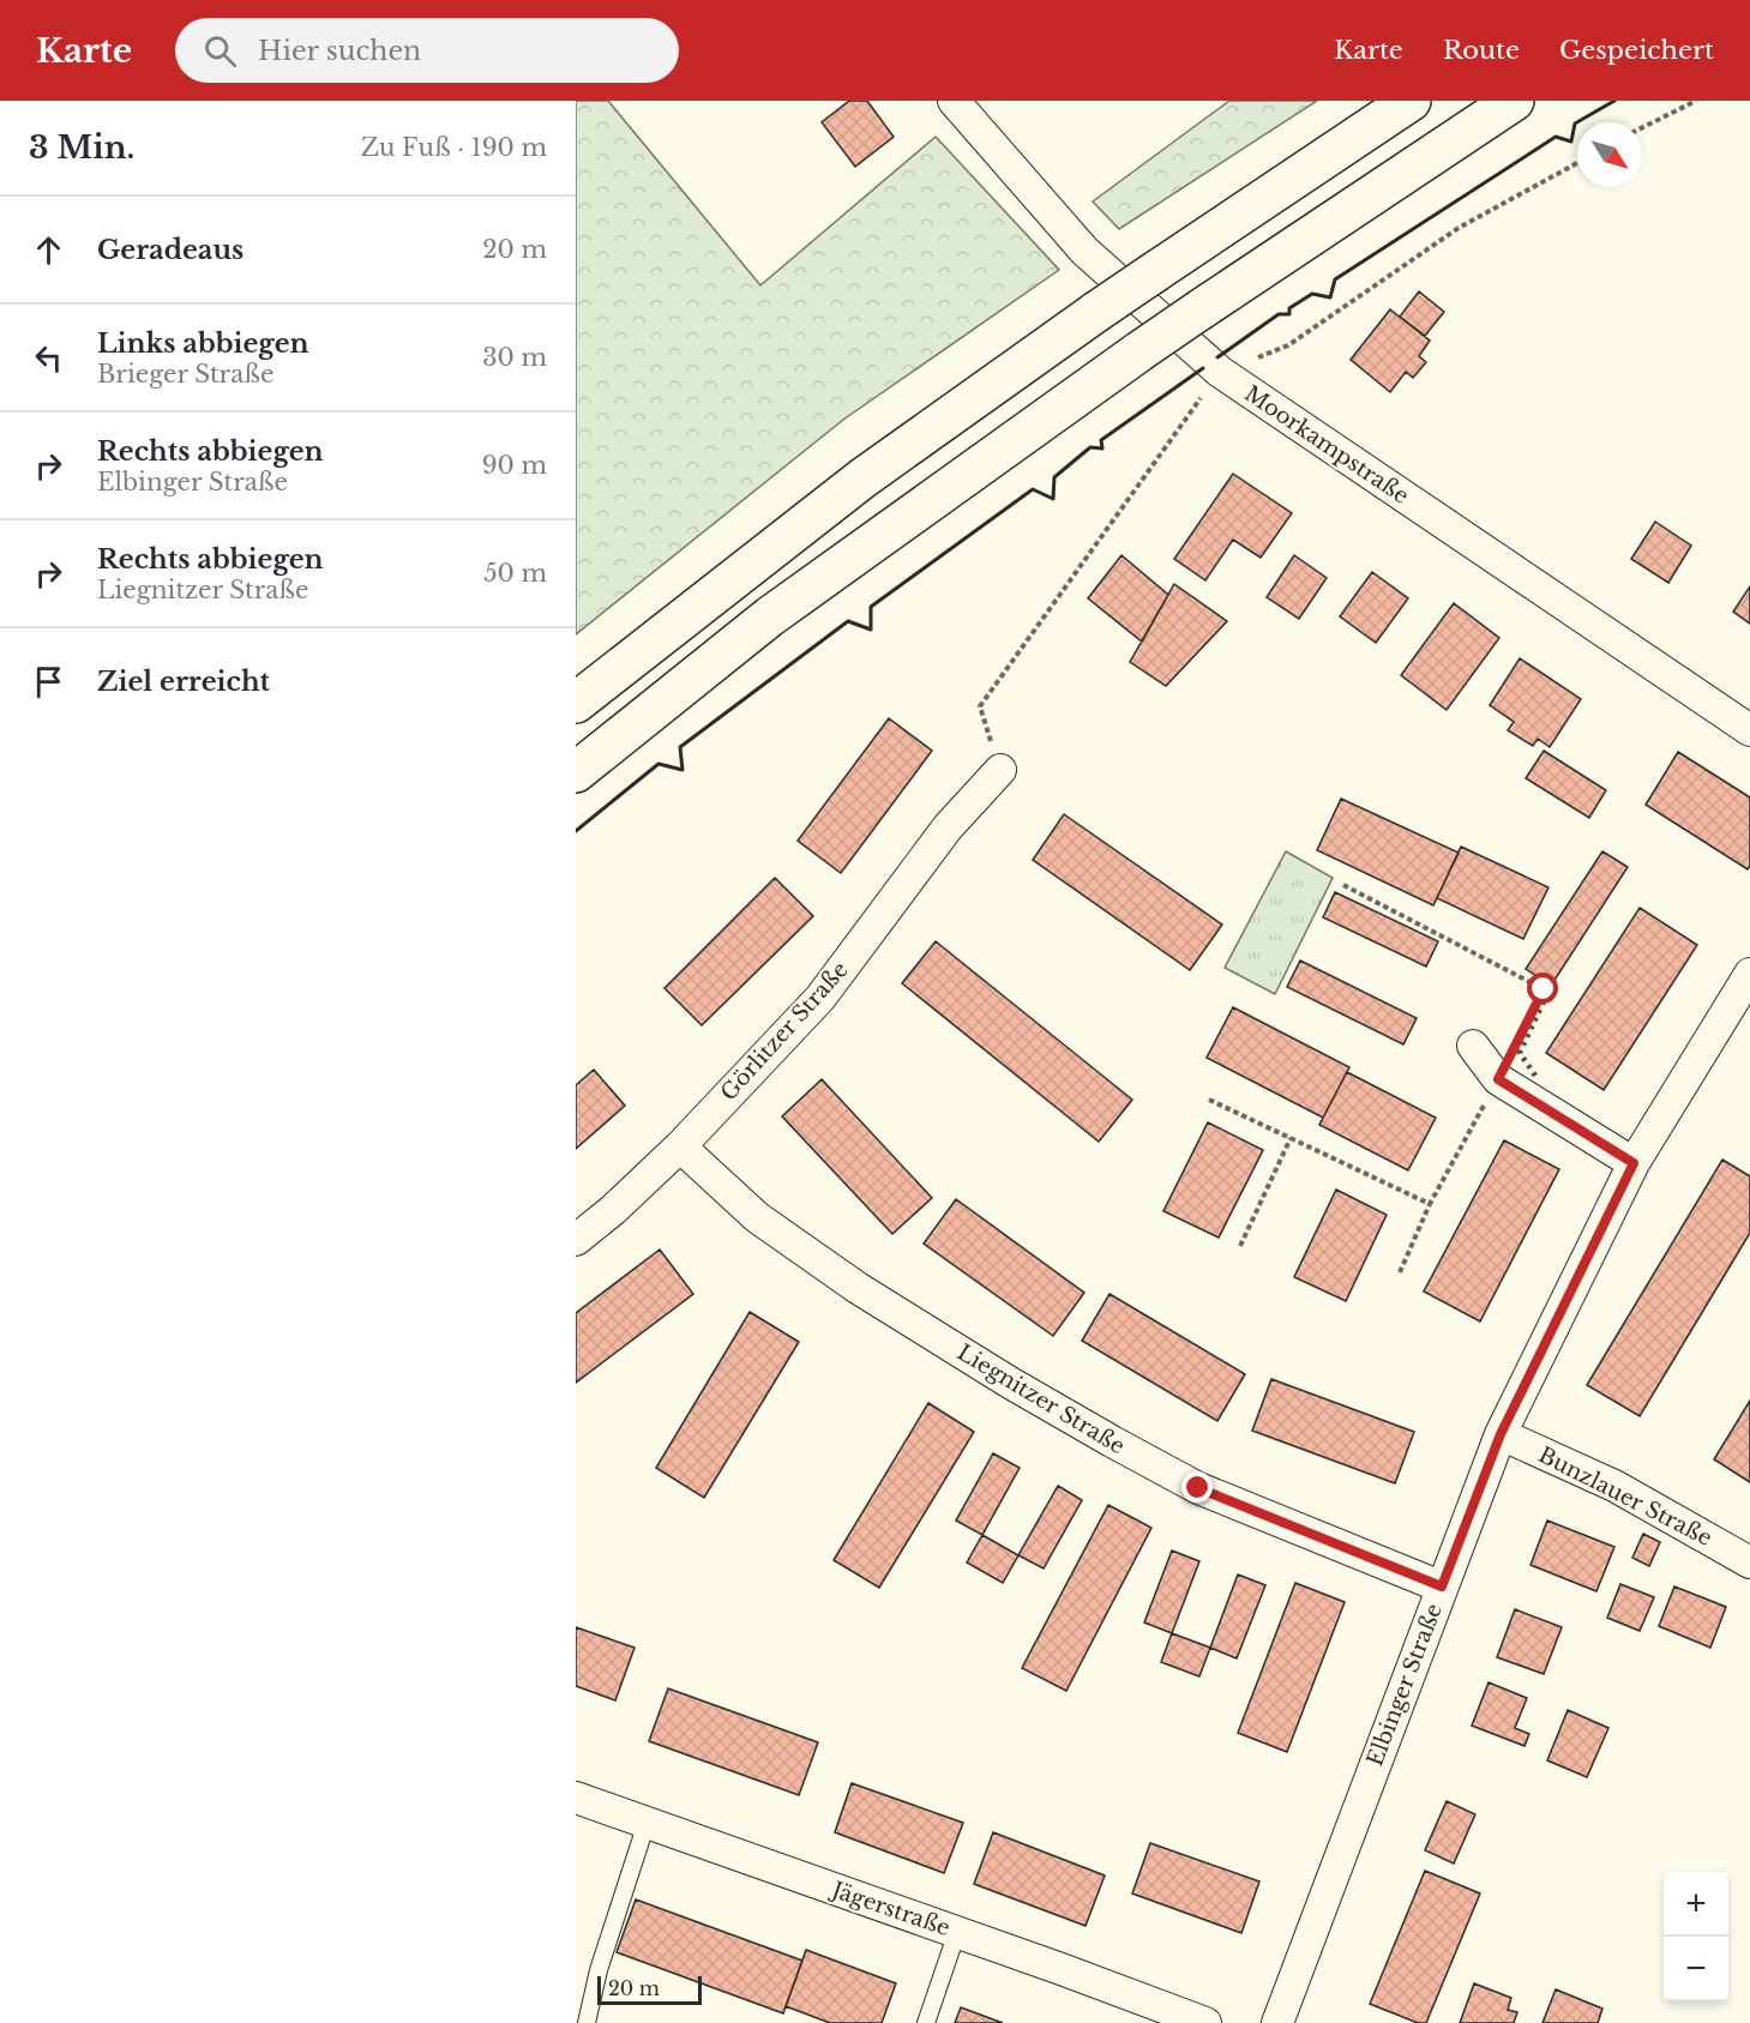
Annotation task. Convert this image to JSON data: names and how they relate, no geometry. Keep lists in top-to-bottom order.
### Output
{
  "streets": {
    "street": [
      "Moorkampstraße",
      "Görlitzer Straße",
      "Liegnitzer Straße",
      "Bunzlauer Straße",
      "Elbinger Straße",
      "Jägerstraße"
    ]
  },
  "crossings": [
    ["Görlitzer Straße", "Liegnitzer Straße"],
    ["Liegnitzer Straße", "Elbinger Straße"],
    ["Bunzlauer Straße", "Elbinger Straße"]
  ],
  "scale_bar": "20 m",
  "north": "bottom right",
  "page": {
    "header": "Karte",
    "search": "Hier suchen",
    "nav": ["Karte", "Route", "Gespeichert"],
    "heading": ["3 Min.", "Zu Fuß · 190 m"],
    "list": [
      ["Geradeaus", "20 m"],
      ["Links abbiegen", "Brieger Straße", "30 m"],
      ["Rechts abbiegen", "Elbinger Straße", "90 m"],
      ["Rechts abbiegen", "Liegnitzer Straße", "50 m"],
      "Ziel erreicht"
    ],
    "map_buttons": ["+", "−"],
    "scale": "20 m"
  }
}
